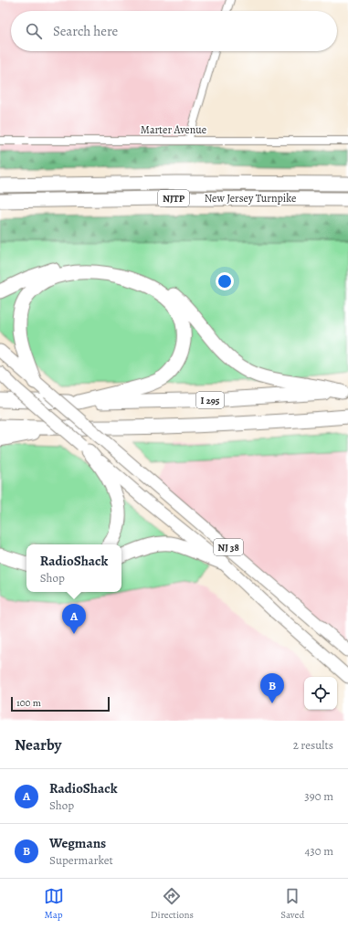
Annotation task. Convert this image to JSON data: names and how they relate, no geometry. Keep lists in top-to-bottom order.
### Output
{
  "streets": {
    "highway": [
      "NJTP",
      "New Jersey Turnpike",
      "I 295",
      "NJ 38"
    ],
    "street": ["Marter Avenue"]
  },
  "scale_bar": "100 m",
  "page": {
    "search": "Search here",
    "popup": ["RadioShack", "Shop"],
    "pins": ["A", "B"],
    "scale": "100 m",
    "heading": ["Nearby", "2 results"],
    "list": [
      {
        "mark": "A",
        "name": "RadioShack",
        "note": "Shop",
        "value": "390 m"
      },
      {
        "mark": "B",
        "name": "Wegmans",
        "note": "Supermarket",
        "value": "430 m"
      }
    ],
    "nav": ["Map", "Directions", "Saved"]
  }
}
